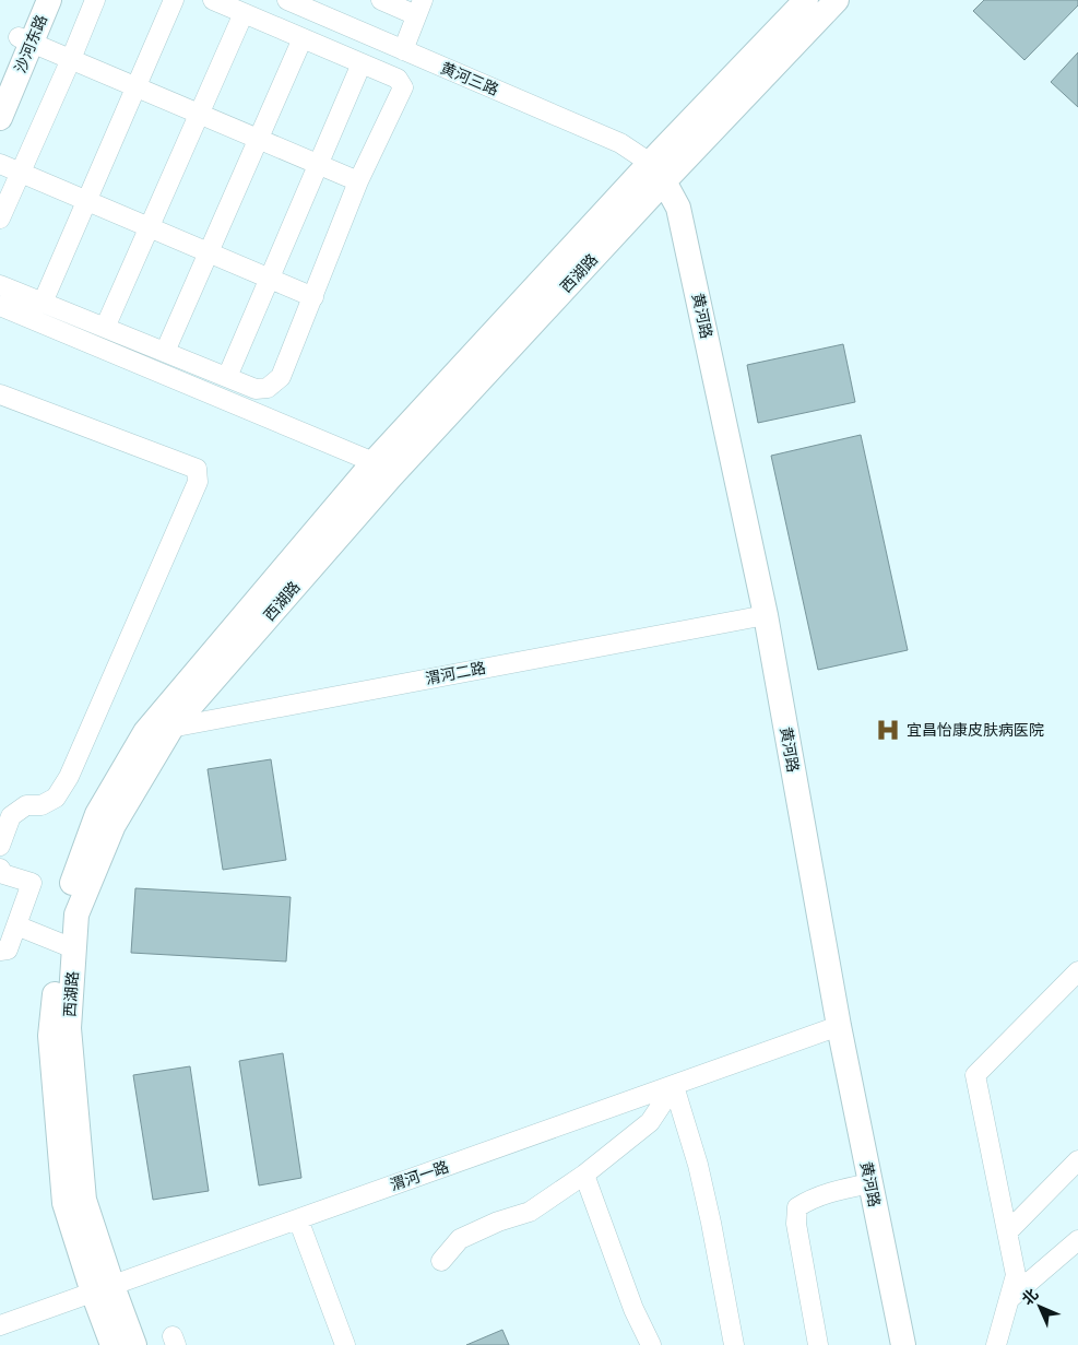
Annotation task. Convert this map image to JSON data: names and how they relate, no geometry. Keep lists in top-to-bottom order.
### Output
{
  "streets": {
    "main road": ["沙河东路", "西湖路", "黄河路"],
    "street": ["黄河三路", "渭河二路", "渭河一路"]
  },
  "crossings": [
    ["黄河三路", "西湖路"],
    ["黄河三路", "黄河路"],
    ["西湖路", "黄河路"],
    ["西湖路", "渭河二路"],
    ["西湖路", "渭河一路"],
    ["黄河路", "渭河二路"],
    ["黄河路", "渭河一路"]
  ],
  "places": {
    "hospital": ["宜昌怡康皮肤病医院"]
  },
  "north": "top left"
}
